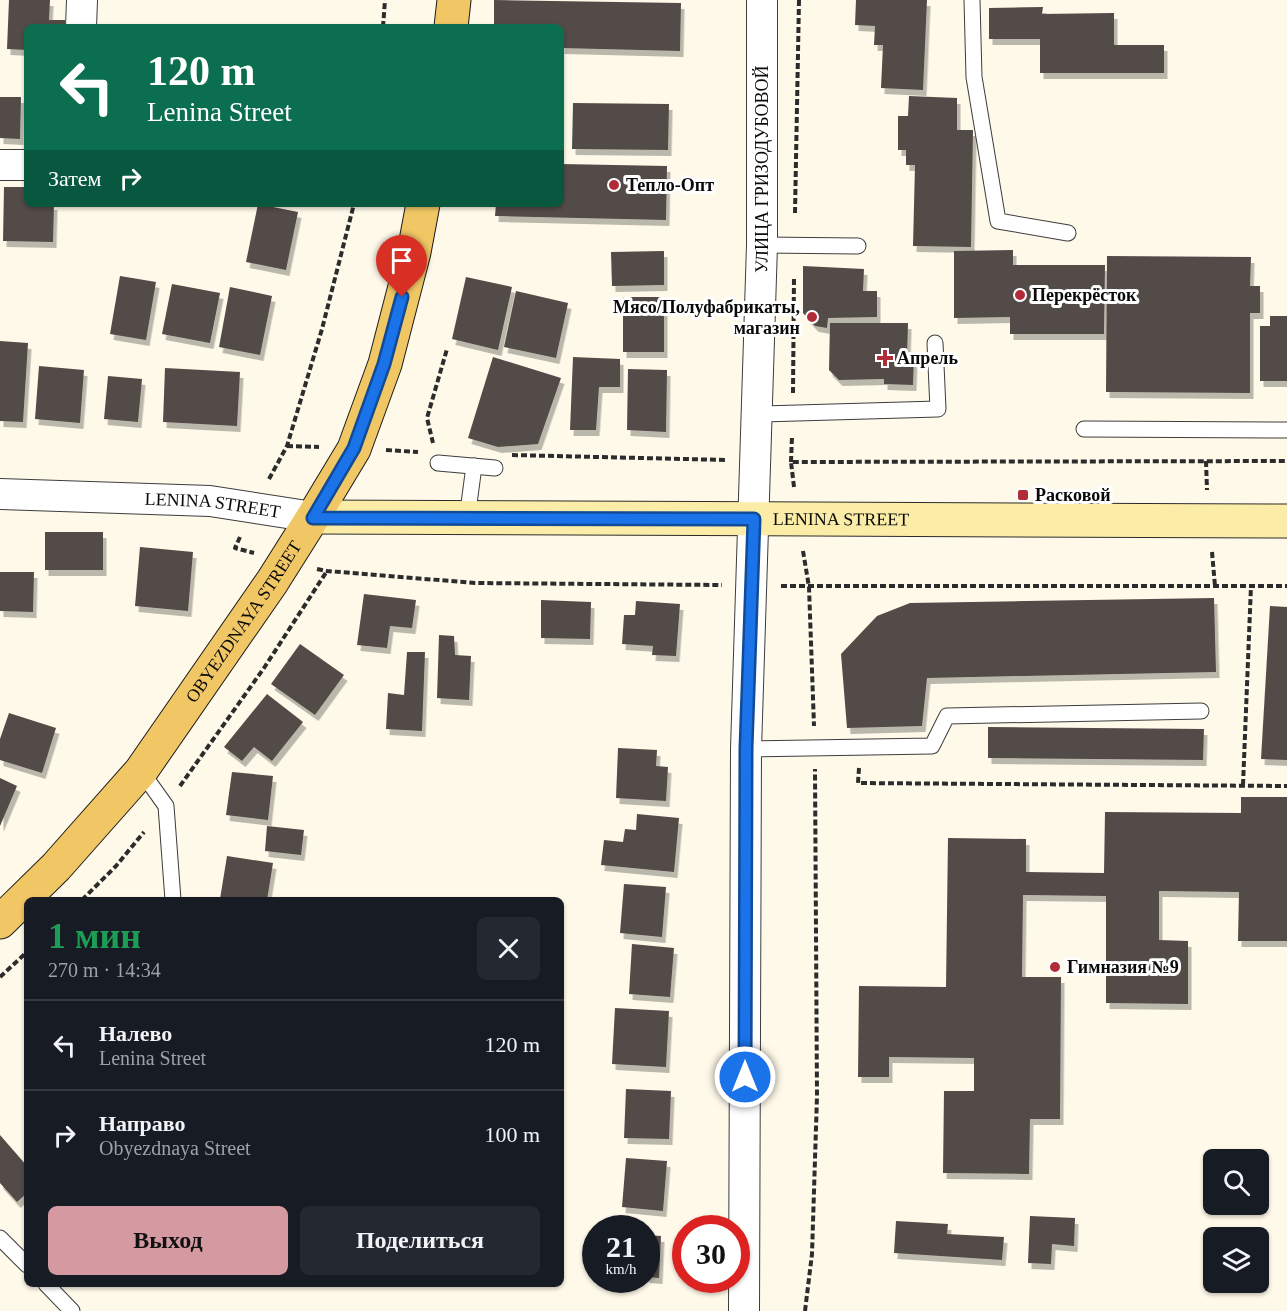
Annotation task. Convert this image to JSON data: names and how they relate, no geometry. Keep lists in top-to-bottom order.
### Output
{
  "streets": {
    "main road": ["LENINA STREET", "OBYEZDNAYA STREET"],
    "street": ["УЛИЦА ГРИЗОДУБОВОЙ"]
  },
  "crossings": [
    ["УЛИЦА ГРИЗОДУБОВОЙ", "LENINA STREET"],
    ["LENINA STREET", "OBYEZDNAYA STREET"]
  ],
  "places": {
    "other": [
      "Тепло-Опт",
      "Перекрёсток",
      "Мясо/Полуфабрикаты, магазин",
      "Гимназия №9"
    ],
    "health": ["Апрель"],
    "transit": ["Расковой"]
  },
  "page": {
    "turn": ["120 m", "Lenina Street"],
    "then": "Затем",
    "heading": ["1 мин", "270 m · 14:34"],
    "list": [
      {
        "name": "Налево",
        "note": "Lenina Street",
        "value": "120 m"
      },
      {
        "name": "Направо",
        "note": "Obyezdnaya Street",
        "value": "100 m"
      }
    ],
    "buttons": ["Выход", "Поделиться"],
    "speed": "21 km/h",
    "limit": "30"
  }
}
